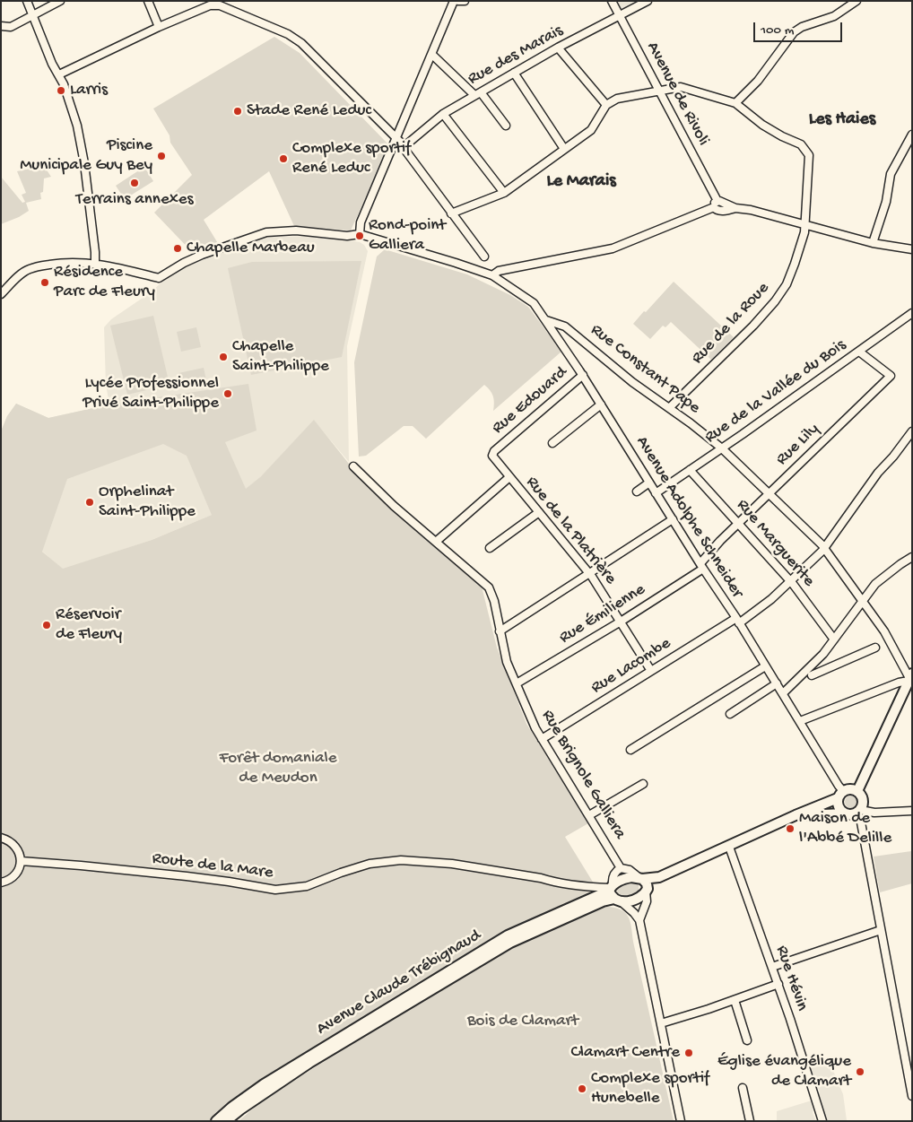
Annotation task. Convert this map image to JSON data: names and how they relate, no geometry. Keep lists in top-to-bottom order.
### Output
{
  "streets": {
    "main road": ["Avenue Claude Trébignaud"],
    "street": [
      "Rue des Marais",
      "Avenue de Rivoli",
      "Rue de la Roue",
      "Rue Constant Pape",
      "Rue de la Vallée du Bois",
      "Rue Edouard",
      "Rue Lily",
      "Avenue Adolphe Schneider",
      "Rue de la Platrière",
      "Rue Marguerite",
      "Rue Émilienne",
      "Rue Lacombe",
      "Rue Brignole Galliera",
      "Route de la Mare",
      "Rue Hévin"
    ]
  },
  "crossings": [
    ["Rue des Marais", "Avenue de Rivoli"],
    ["Rue de la Roue", "Rue Constant Pape"],
    ["Rue Constant Pape", "Rue de la Vallée du Bois"],
    ["Rue Constant Pape", "Rue Lily"],
    ["Rue Constant Pape", "Avenue Adolphe Schneider"],
    ["Rue Constant Pape", "Rue Lacombe"],
    ["Rue de la Vallée du Bois", "Rue Lily"],
    ["Rue de la Vallée du Bois", "Avenue Adolphe Schneider"],
    ["Rue de la Vallée du Bois", "Rue Marguerite"],
    ["Rue Edouard", "Avenue Adolphe Schneider"],
    ["Rue Edouard", "Rue de la Platrière"],
    ["Rue Lily", "Avenue Adolphe Schneider"],
    ["Rue Lily", "Rue Marguerite"],
    ["Rue Lily", "Rue Émilienne"],
    ["Avenue Adolphe Schneider", "Rue Émilienne"],
    ["Avenue Adolphe Schneider", "Rue Lacombe"],
    ["Rue de la Platrière", "Rue Émilienne"],
    ["Rue de la Platrière", "Rue Lacombe"],
    ["Rue Marguerite", "Rue Lacombe"],
    ["Rue Émilienne", "Rue Brignole Galliera"],
    ["Rue Lacombe", "Rue Brignole Galliera"],
    ["Route de la Mare", "Avenue Claude Trébignaud"]
  ],
  "districts": ["Les Haies", "Le Marais"],
  "parks": ["Forêt domaniale de Meudon", "Bois de Clamart"],
  "places": [
    "Larris",
    "Stade René Leduc",
    "Piscine Municipale Guy Bey",
    "Complexe sportif René Leduc",
    "Terrains annexes",
    "Rond-point Galliera",
    "Chapelle Marbeau",
    "Résidence Parc de Fleury",
    "Chapelle Saint-Philippe",
    "Lycée Professionnel Privé Saint-Philippe",
    "Orphelinat Saint-Philippe",
    "Réservoir de Fleury",
    "Maison de l'Abbé Delille",
    "Clamart Centre",
    "Église évangélique de Clamart",
    "Complexe sportif Hunebelle"
  ],
  "scale_bar": "100 m"
}
